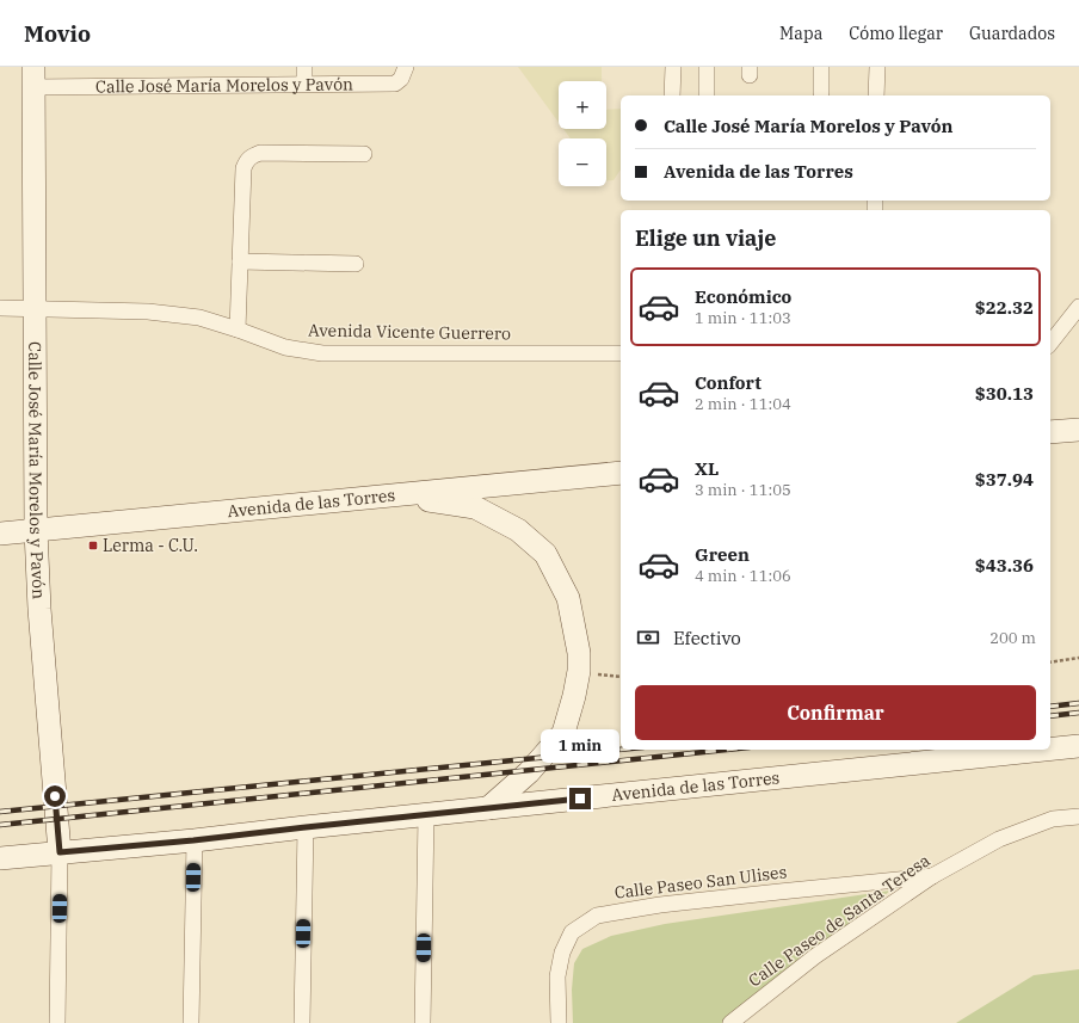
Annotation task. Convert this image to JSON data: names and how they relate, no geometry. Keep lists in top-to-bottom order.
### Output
{
  "streets": {
    "main road": ["Calle José María Morelos y Pavón", "Avenida de las Torres"],
    "street": ["Avenida Vicente Guerrero", "Calle Paseo San Ulises", "Calle Paseo de Santa Teresa"]
  },
  "crossings": [
    ["Calle José María Morelos y Pavón", "Avenida Vicente Guerrero"],
    ["Calle José María Morelos y Pavón", "Avenida de las Torres"],
    ["Calle Paseo San Ulises", "Calle Paseo de Santa Teresa"]
  ],
  "places": {
    "transit": ["Lerma - C.U."]
  },
  "page": {
    "header": "Movio",
    "nav": ["Mapa", "Cómo llegar", "Guardados"],
    "map_buttons": ["+", "−"],
    "banner": ["Calle José María Morelos y Pavón", "Avenida de las Torres"],
    "heading": "Elige un viaje",
    "list": [
      {
        "name": "Económico",
        "note": "1 min · 11:03",
        "value": "$22.32"
      },
      {
        "name": "Confort",
        "note": "2 min · 11:04",
        "value": "$30.13"
      },
      {
        "name": "XL",
        "note": "3 min · 11:05",
        "value": "$37.94"
      },
      {
        "name": "Green",
        "note": "4 min · 11:06",
        "value": "$43.36"
      }
    ],
    "pay": ["Efectivo", "200 m"],
    "buttons": "Confirmar",
    "bubble": "1 min"
  }
}
